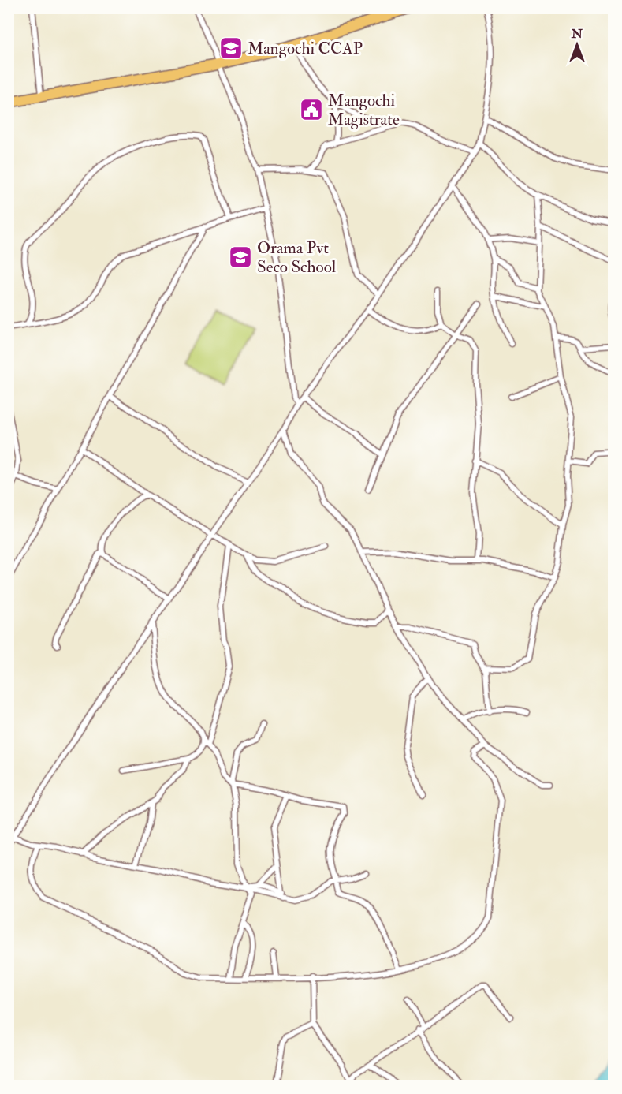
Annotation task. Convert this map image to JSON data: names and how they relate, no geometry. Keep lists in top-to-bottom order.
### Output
{
  "places": {
    "school or university": ["Mangochi CCAP", "Orama Pvt Seco School"],
    "public building": ["Mangochi Magistrate"]
  },
  "north": "top"
}
